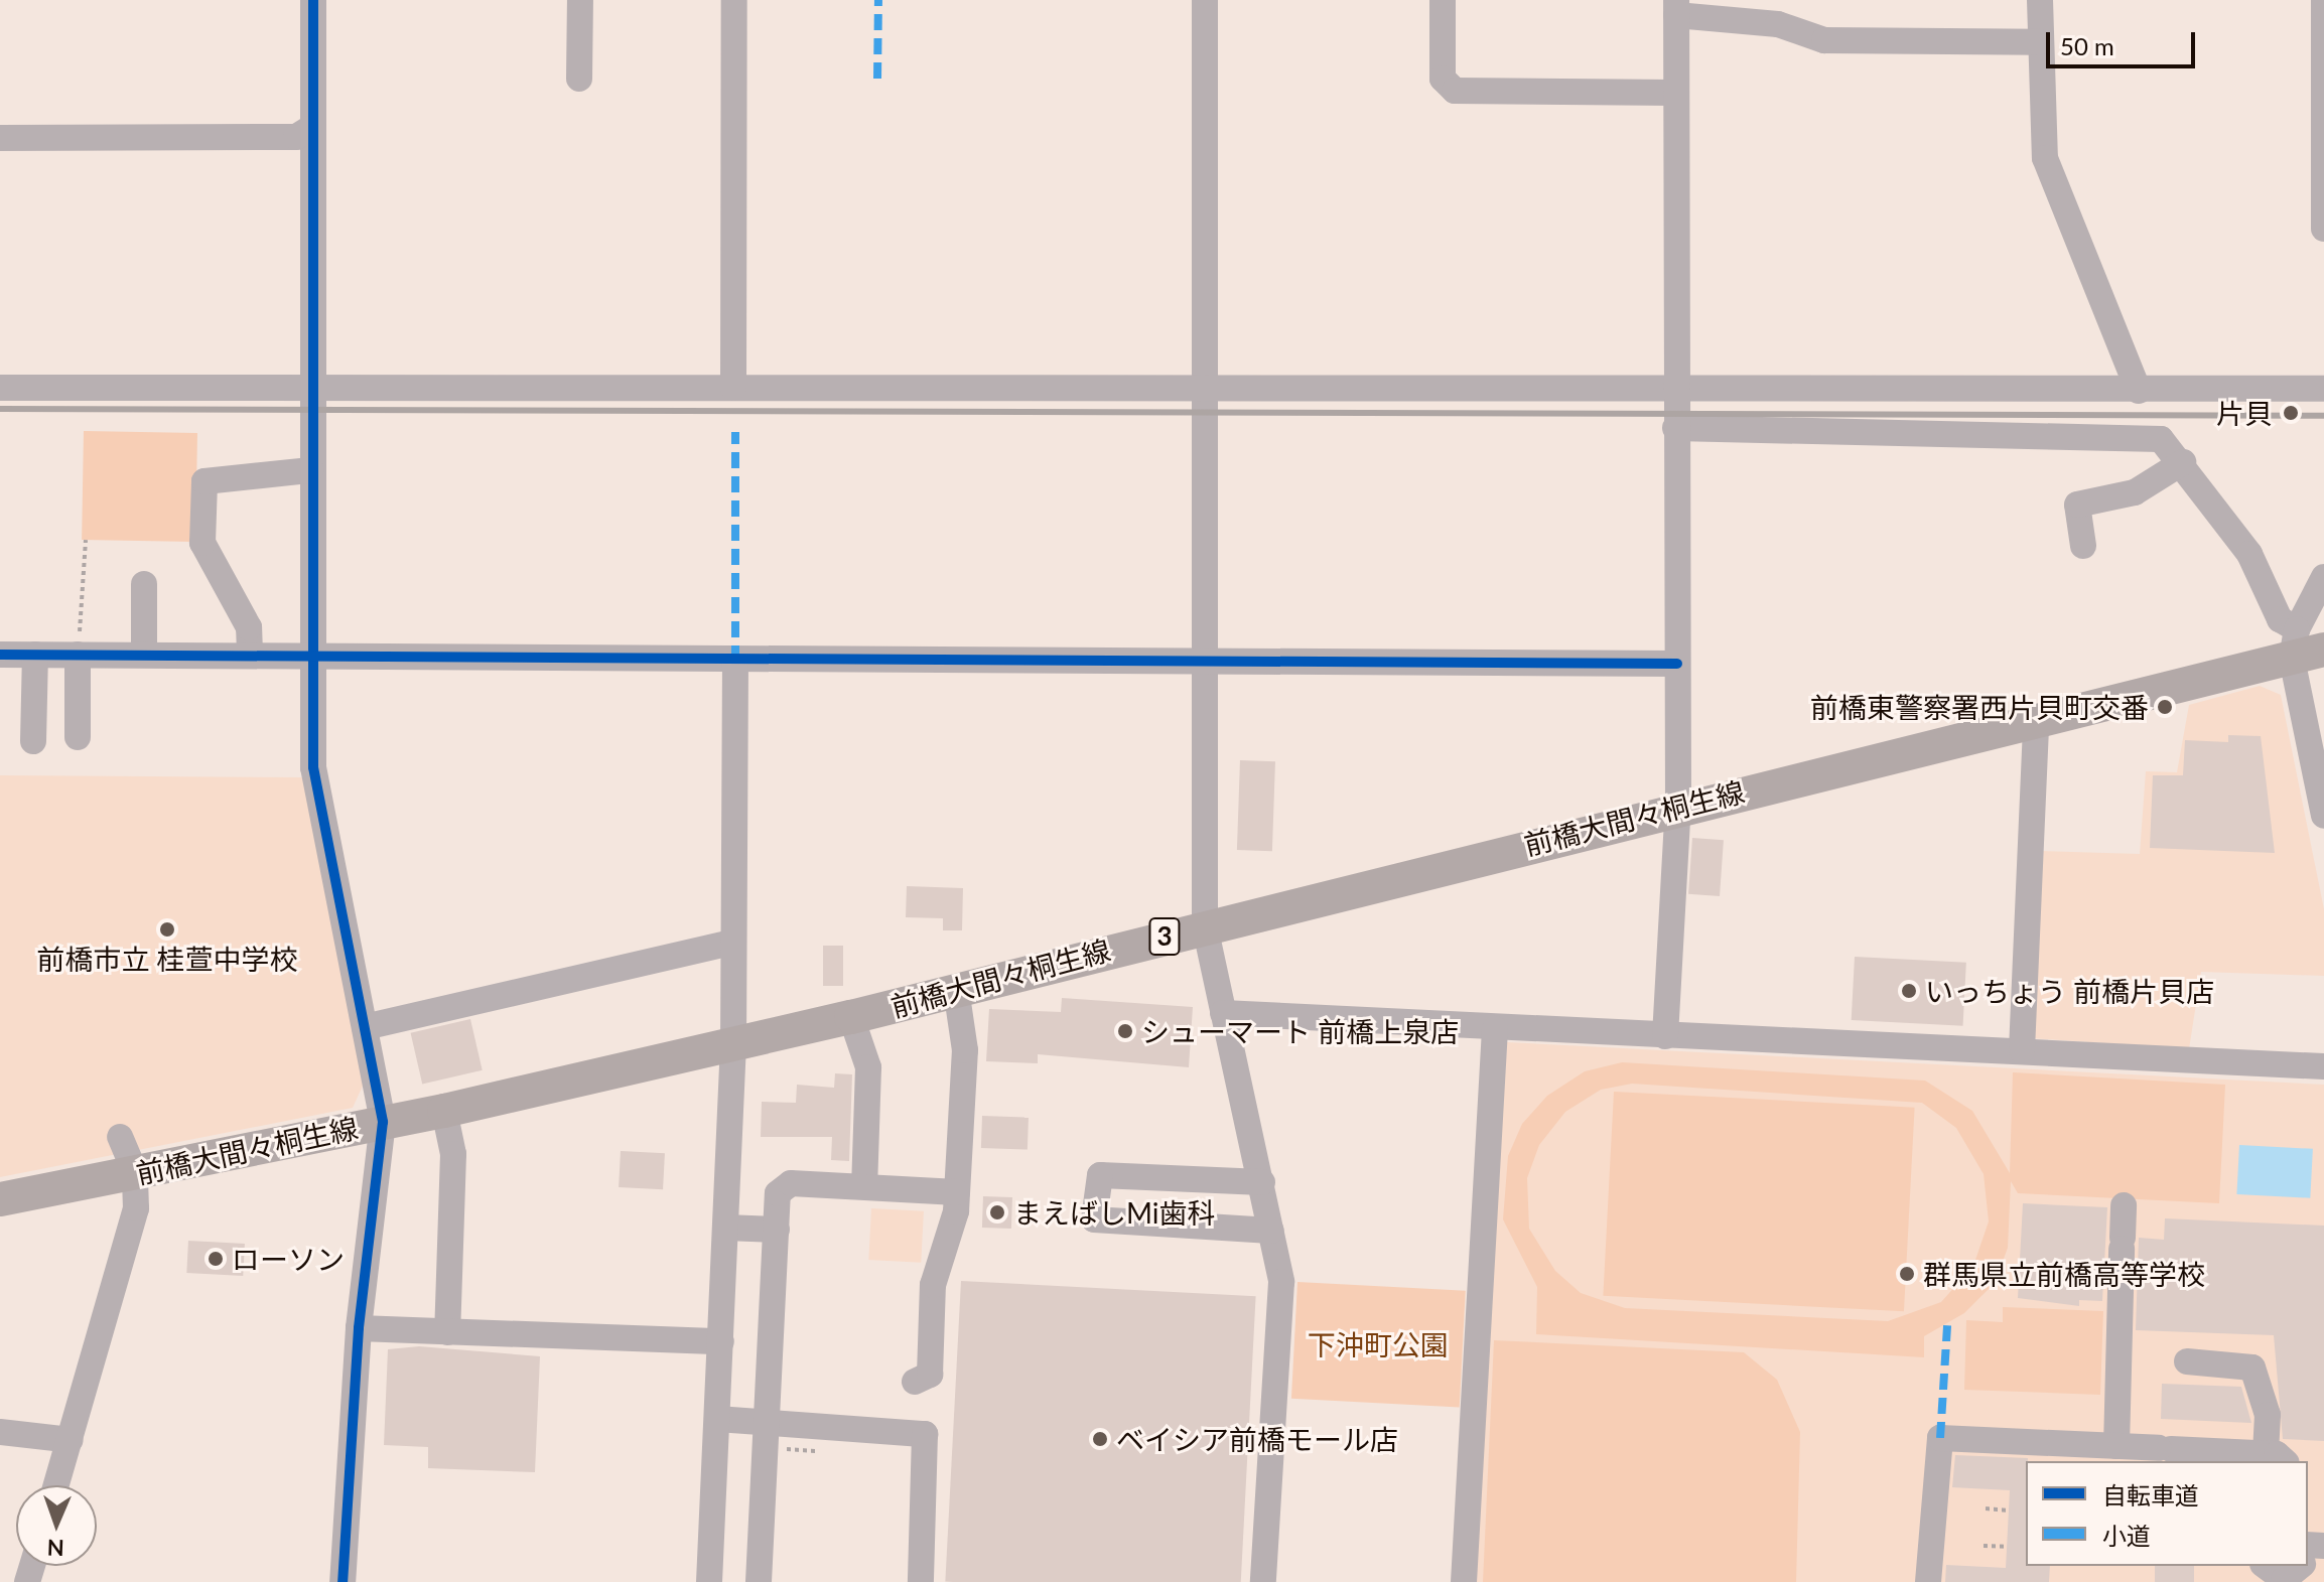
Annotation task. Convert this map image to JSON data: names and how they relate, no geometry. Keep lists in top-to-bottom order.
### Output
{
  "streets": {
    "main road": ["前橋大間々桐生線", "3"]
  },
  "parks": ["下沖町公園"],
  "places": [
    "片貝",
    "前橋東警察署西片貝町交番",
    "前橋市立 桂萱中学校",
    "いっちょう 前橋片貝店",
    "シューマート 前橋上泉店",
    "まえばしMi歯科",
    "ローソン",
    "群馬県立前橋高等学校",
    "ベイシア前橋モール店"
  ],
  "legend": ["自転車道", "小道"],
  "scale_bar": "50 m",
  "north": "bottom"
}
